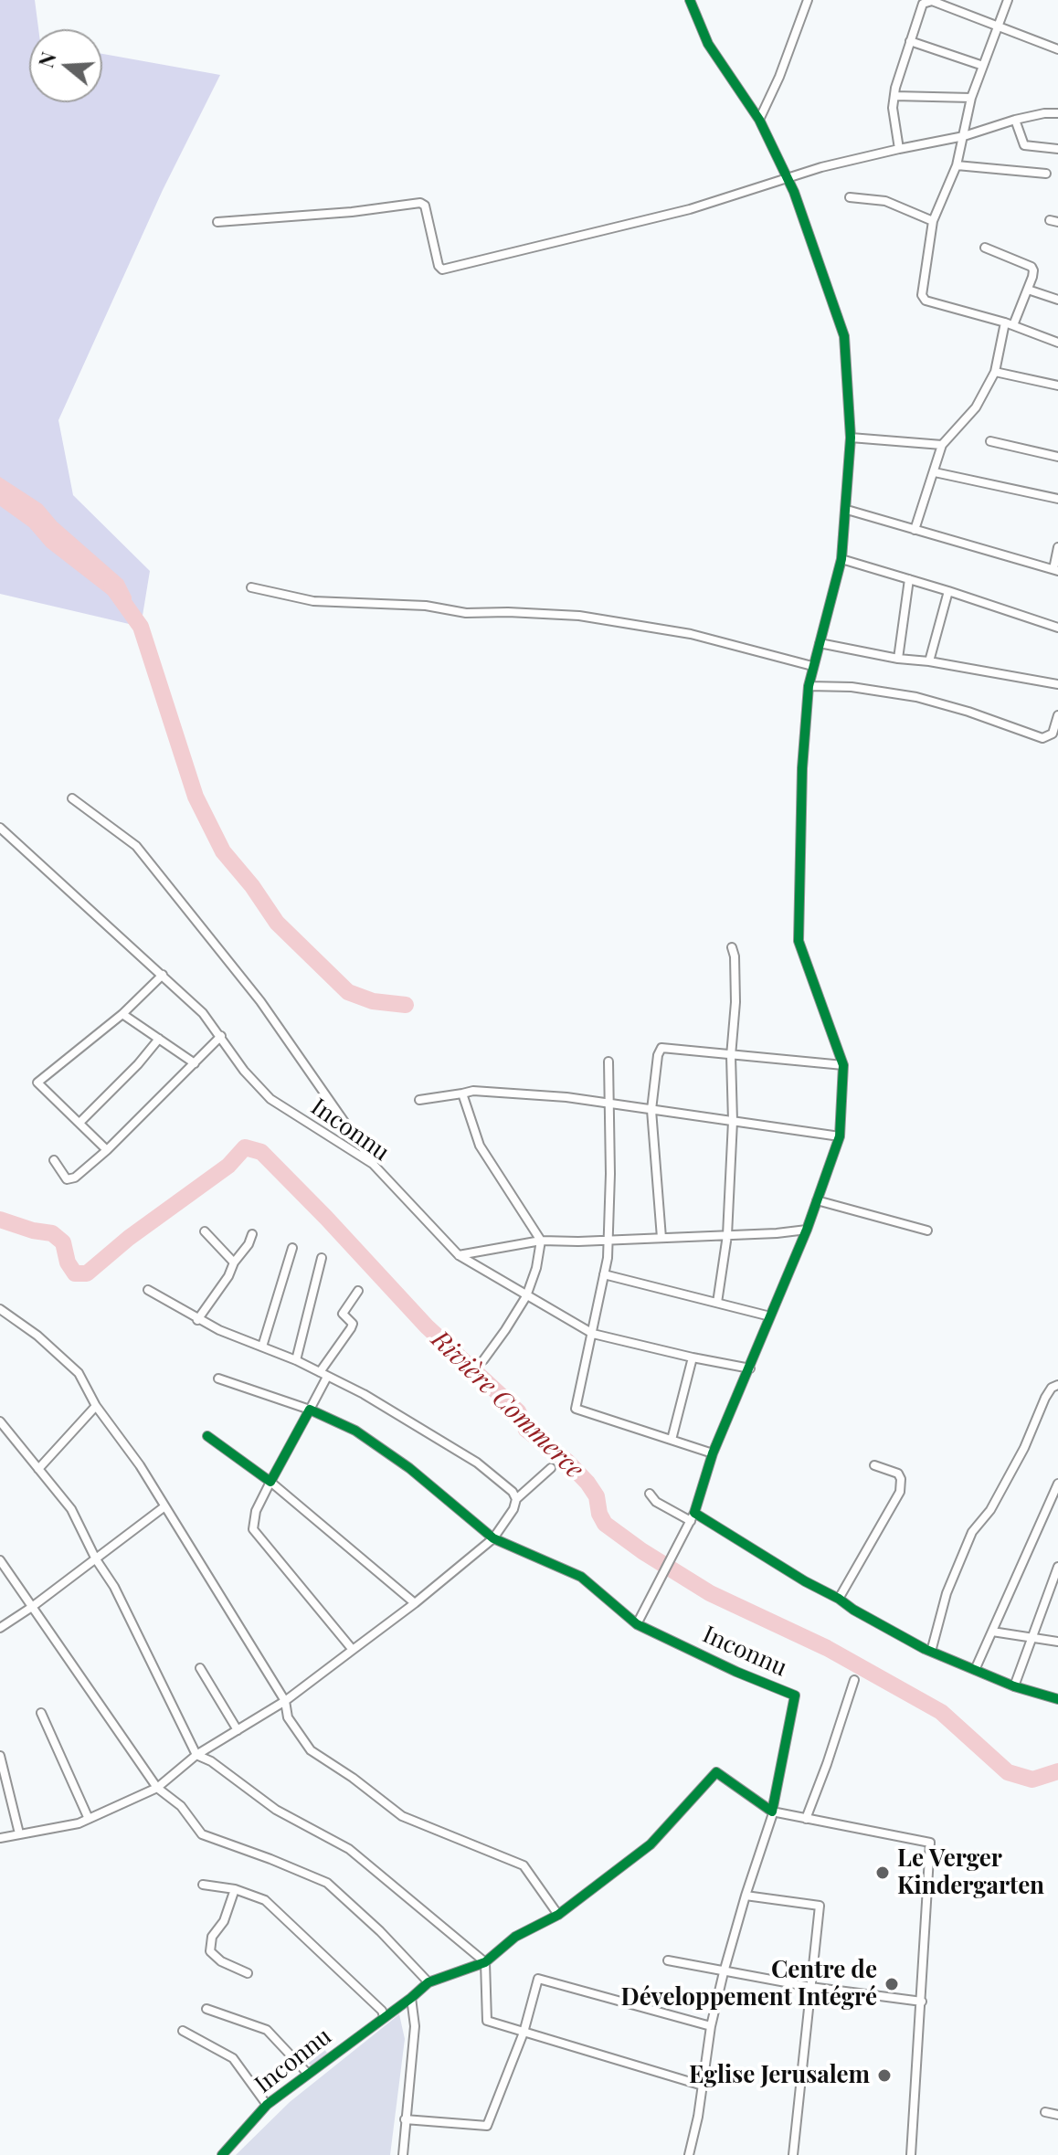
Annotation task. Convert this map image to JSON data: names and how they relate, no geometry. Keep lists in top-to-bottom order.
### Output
{
  "streets": {
    "street": ["Inconnu"]
  },
  "water": ["Rivière Commerce"],
  "places": ["Le Verger Kindergarten", "Centre de Développement Intégré", "Eglise Jerusalem"],
  "north": "left"
}
